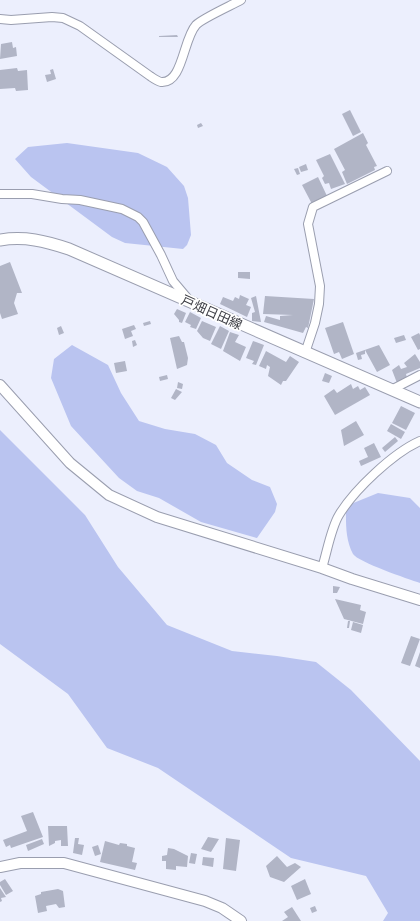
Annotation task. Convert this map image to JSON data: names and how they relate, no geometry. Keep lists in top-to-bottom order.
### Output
{
  "streets": {
    "main road": ["戸畑日田線"]
  }
}
